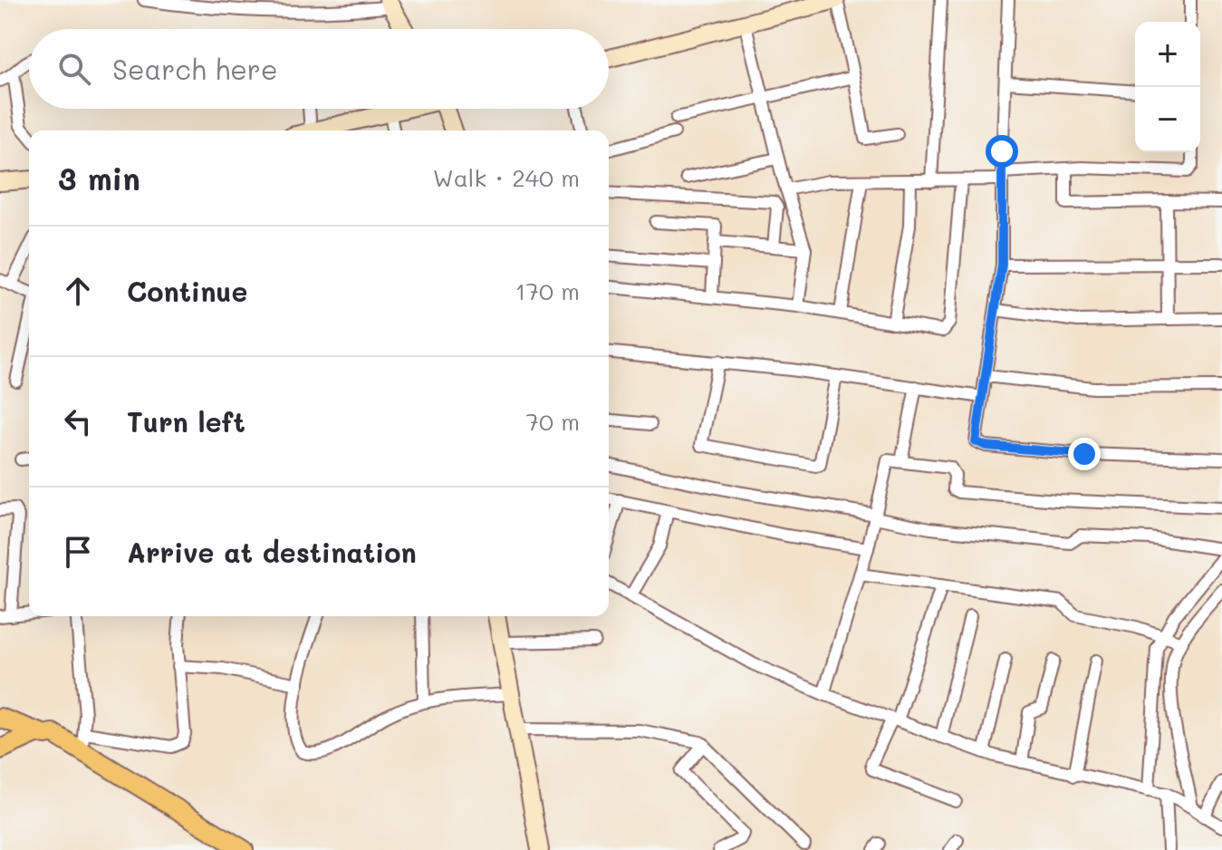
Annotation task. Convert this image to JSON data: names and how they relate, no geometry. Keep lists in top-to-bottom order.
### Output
{
  "page": {
    "map_buttons": ["+", "−"],
    "search": "Search here",
    "heading": ["3 min", "Walk · 240 m"],
    "list": [
      ["Continue", "170 m"],
      ["Turn left", "70 m"],
      "Arrive at destination"
    ]
  }
}
